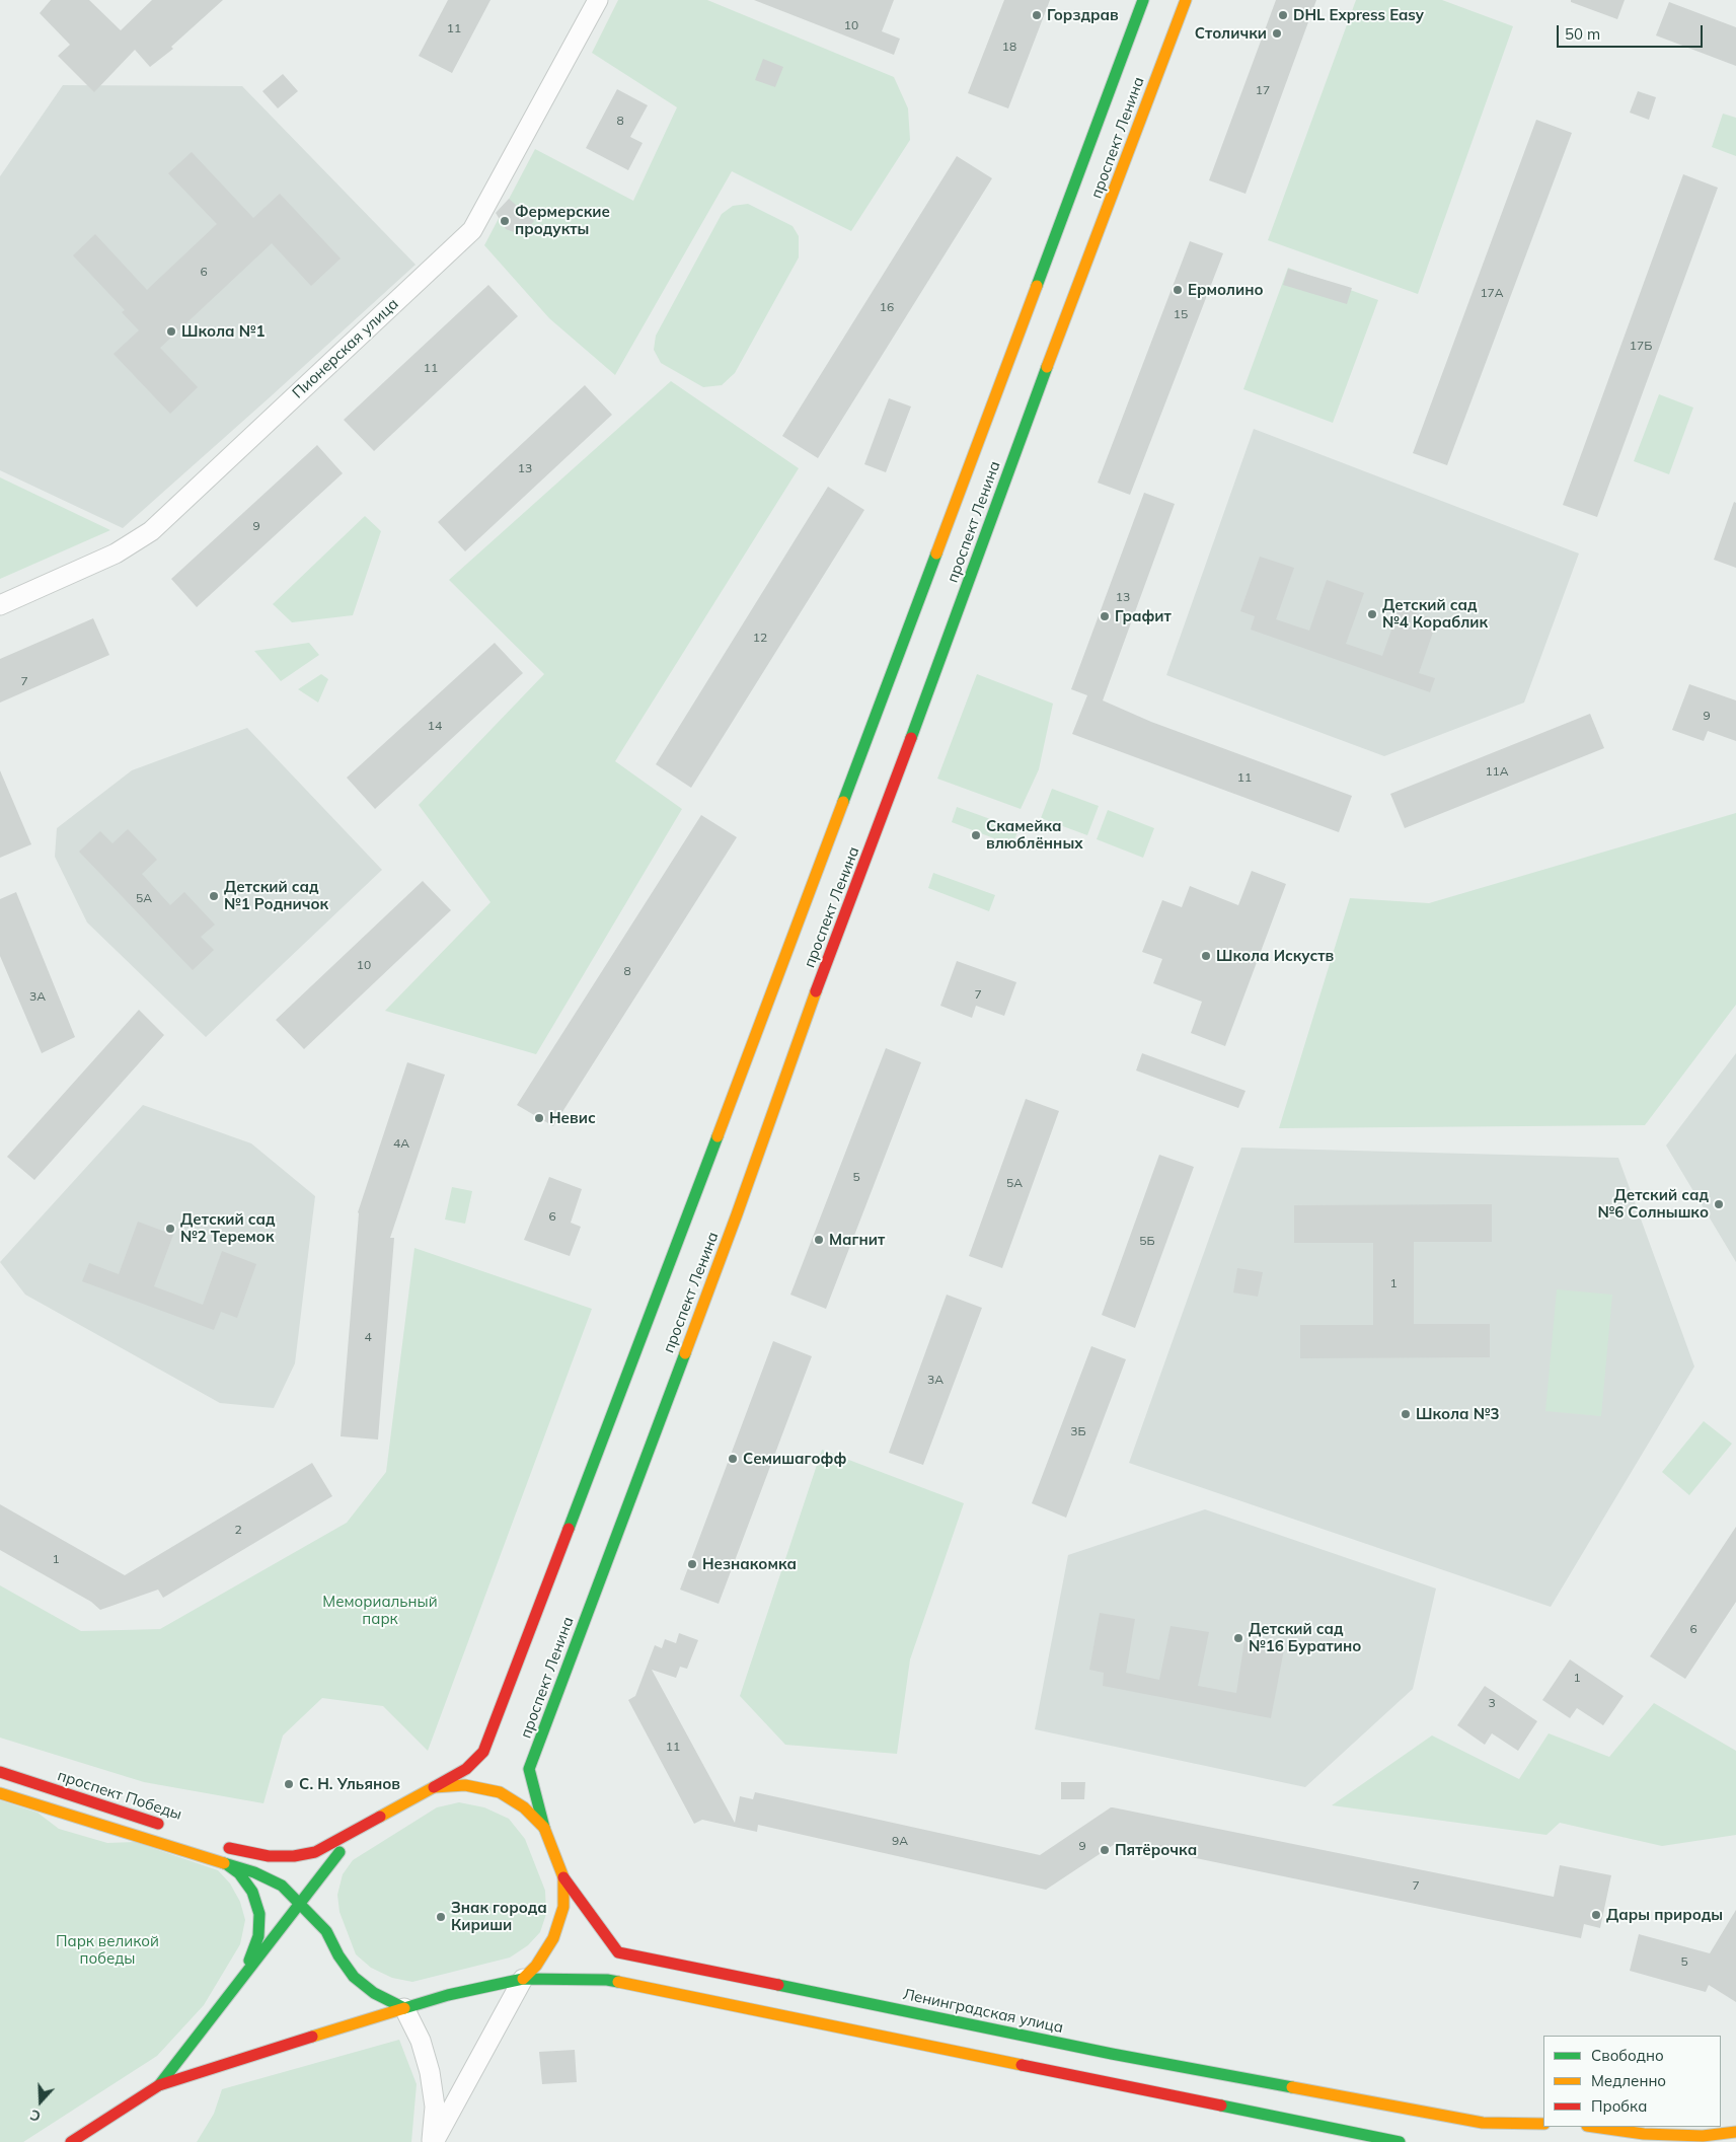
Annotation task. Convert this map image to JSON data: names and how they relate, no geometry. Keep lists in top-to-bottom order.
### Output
{
  "streets": {
    "main road": ["проспект Ленина", "проспект Победы", "Ленинградская улица"],
    "street": ["Пионерская улица"]
  },
  "crossings": [
    ["проспект Ленина", "Ленинградская улица"]
  ],
  "parks": ["Мемориальный парк", "Парк великой победы"],
  "places": [
    "Горздрав",
    "DHL Express Easy",
    "Столички",
    "Фермерские продукты",
    "Ермолино",
    "Школа №1",
    "Детский сад №4 Кораблик",
    "Графит",
    "Скамейка влюблённых",
    "Детский сад №1 Родничок",
    "Школа Искуств",
    "Невис",
    "Детский сад №6 Солнышко",
    "Детский сад №2 Теремок",
    "Магнит",
    "Школа №3",
    "Семишагофф",
    "Незнакомка",
    "Детский сад №16 Буратино",
    "С. Н. Ульянов",
    "Пятёрочка",
    "Дары природы",
    "Знак города Кириши"
  ],
  "house_numbers": [
    "10",
    "11",
    "18",
    "17",
    "8",
    "6",
    "17А",
    "16",
    "15",
    "17Б",
    "11",
    "13",
    "9",
    "13",
    "12",
    "7",
    "9",
    "14",
    "11А",
    "11",
    "5А",
    "10",
    "8",
    "7",
    "3А",
    "4А",
    "5",
    "5А",
    "6",
    "5Б",
    "1",
    "4",
    "3А",
    "3Б",
    "2",
    "1",
    "6",
    "1",
    "3",
    "11",
    "9А",
    "9",
    "7",
    "5"
  ],
  "legend": ["Свободно", "Медленно", "Пробка"],
  "scale_bar": "50 m",
  "north": "bottom"
}
